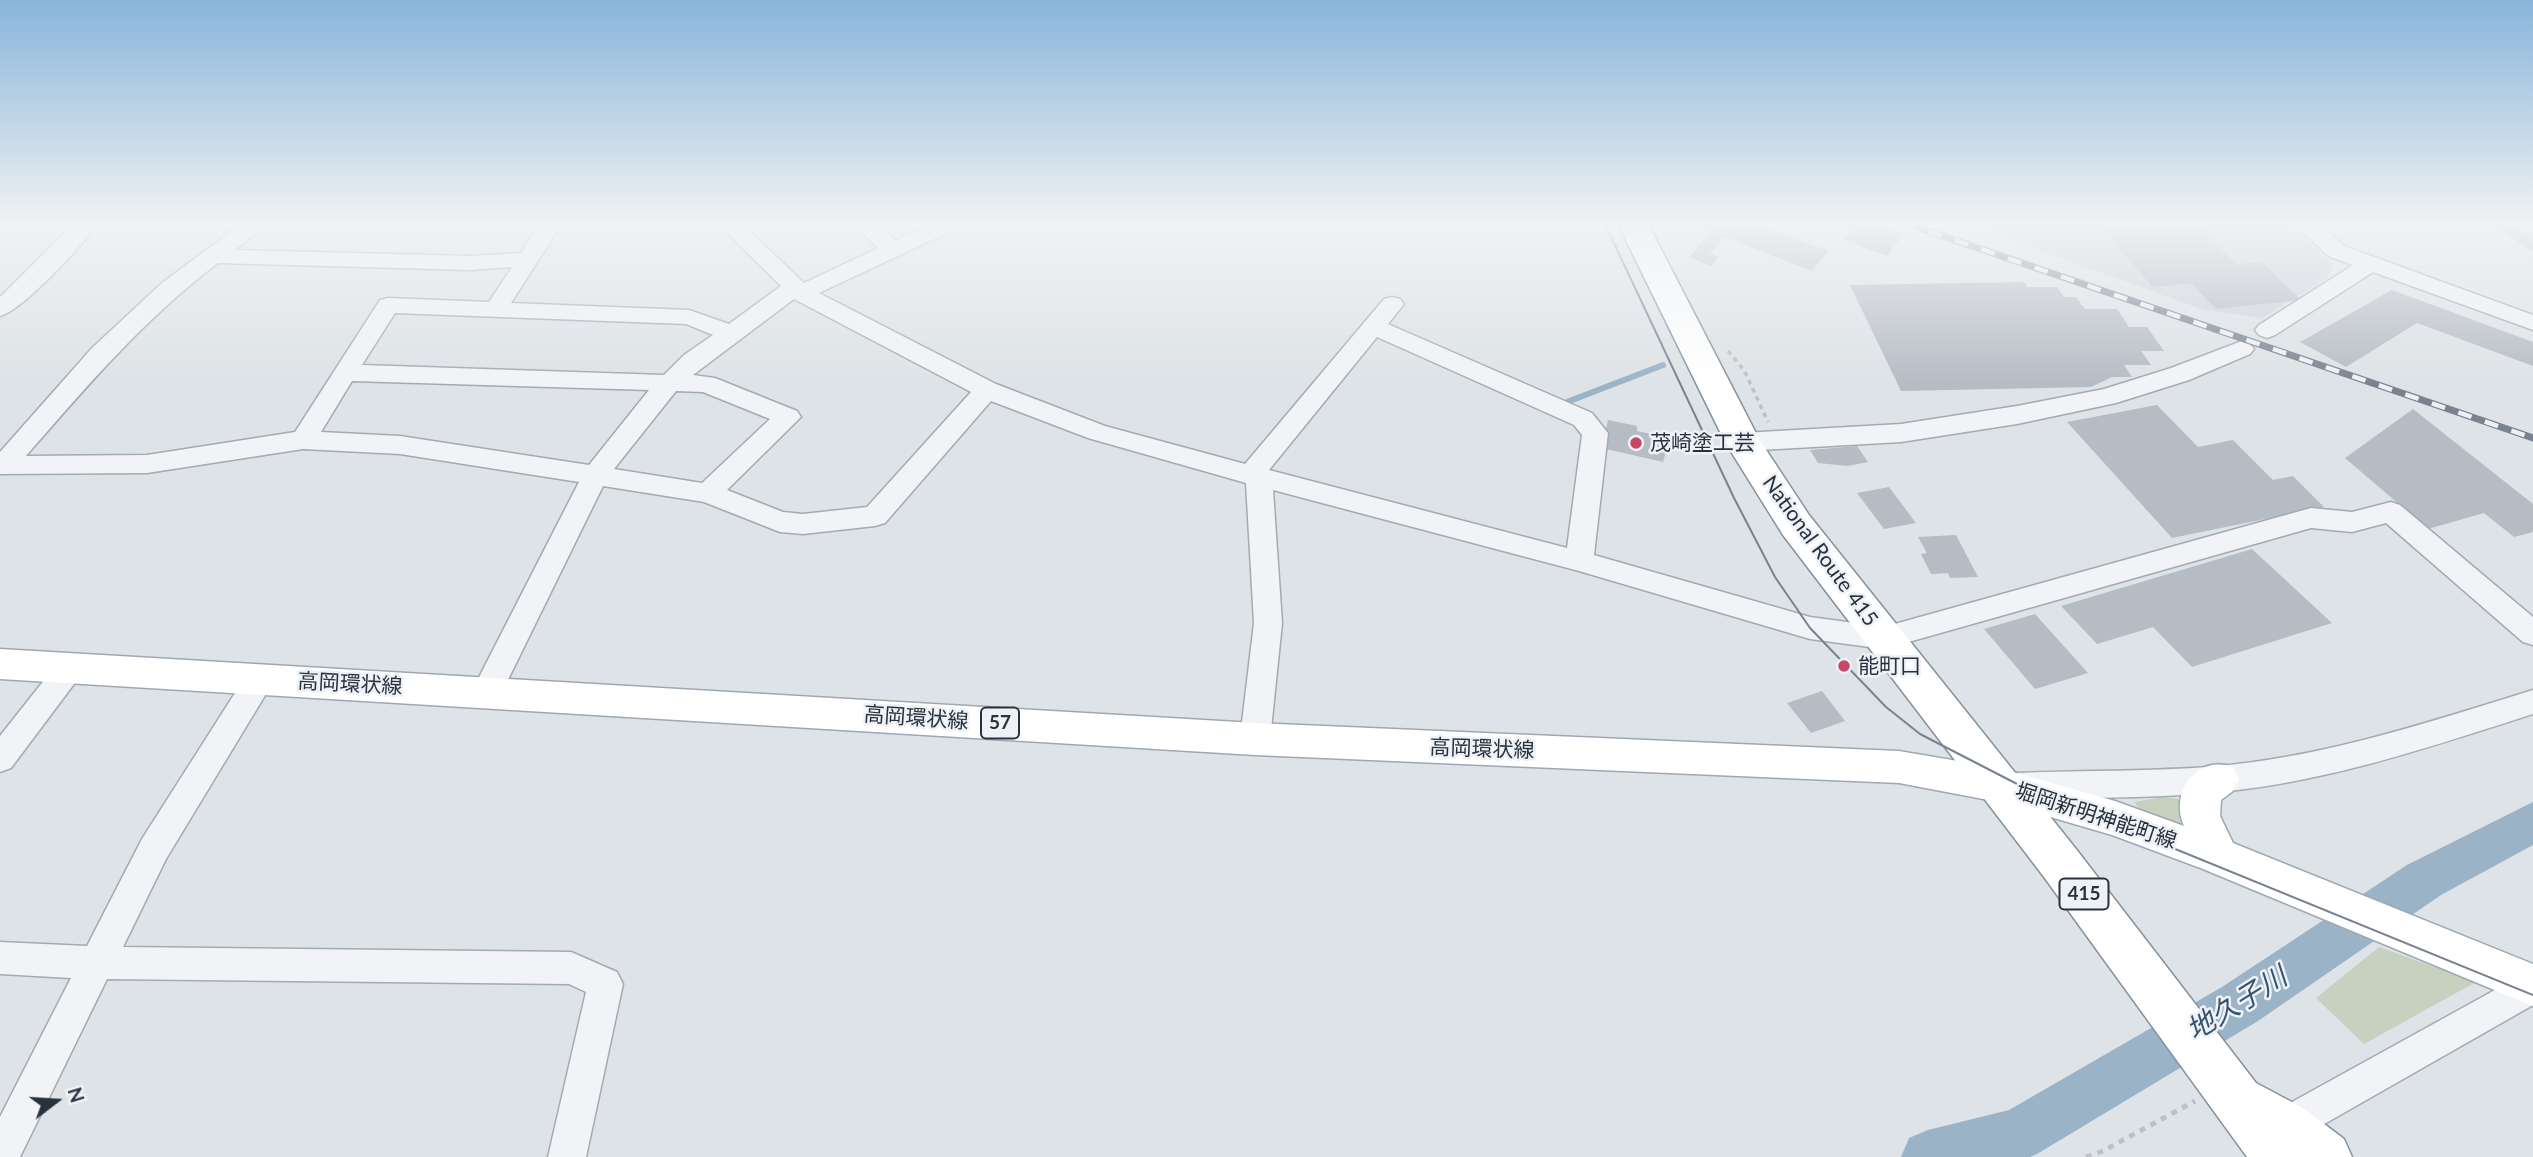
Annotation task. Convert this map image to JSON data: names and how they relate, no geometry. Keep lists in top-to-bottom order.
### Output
{
  "streets": {
    "highway": ["National Route 415", "415"],
    "main road": ["高岡環状線", "57", "堀岡新明神能町線"]
  },
  "crossings": [
    ["National Route 415", "高岡環状線"],
    ["National Route 415", "堀岡新明神能町線"],
    ["National Route 415", "415"],
    ["高岡環状線", "堀岡新明神能町線"],
    ["高岡環状線", "415"],
    ["堀岡新明神能町線", "415"]
  ],
  "water": ["地久子川"],
  "places": ["茂崎塗工芸", "能町口"],
  "north": "right"
}
